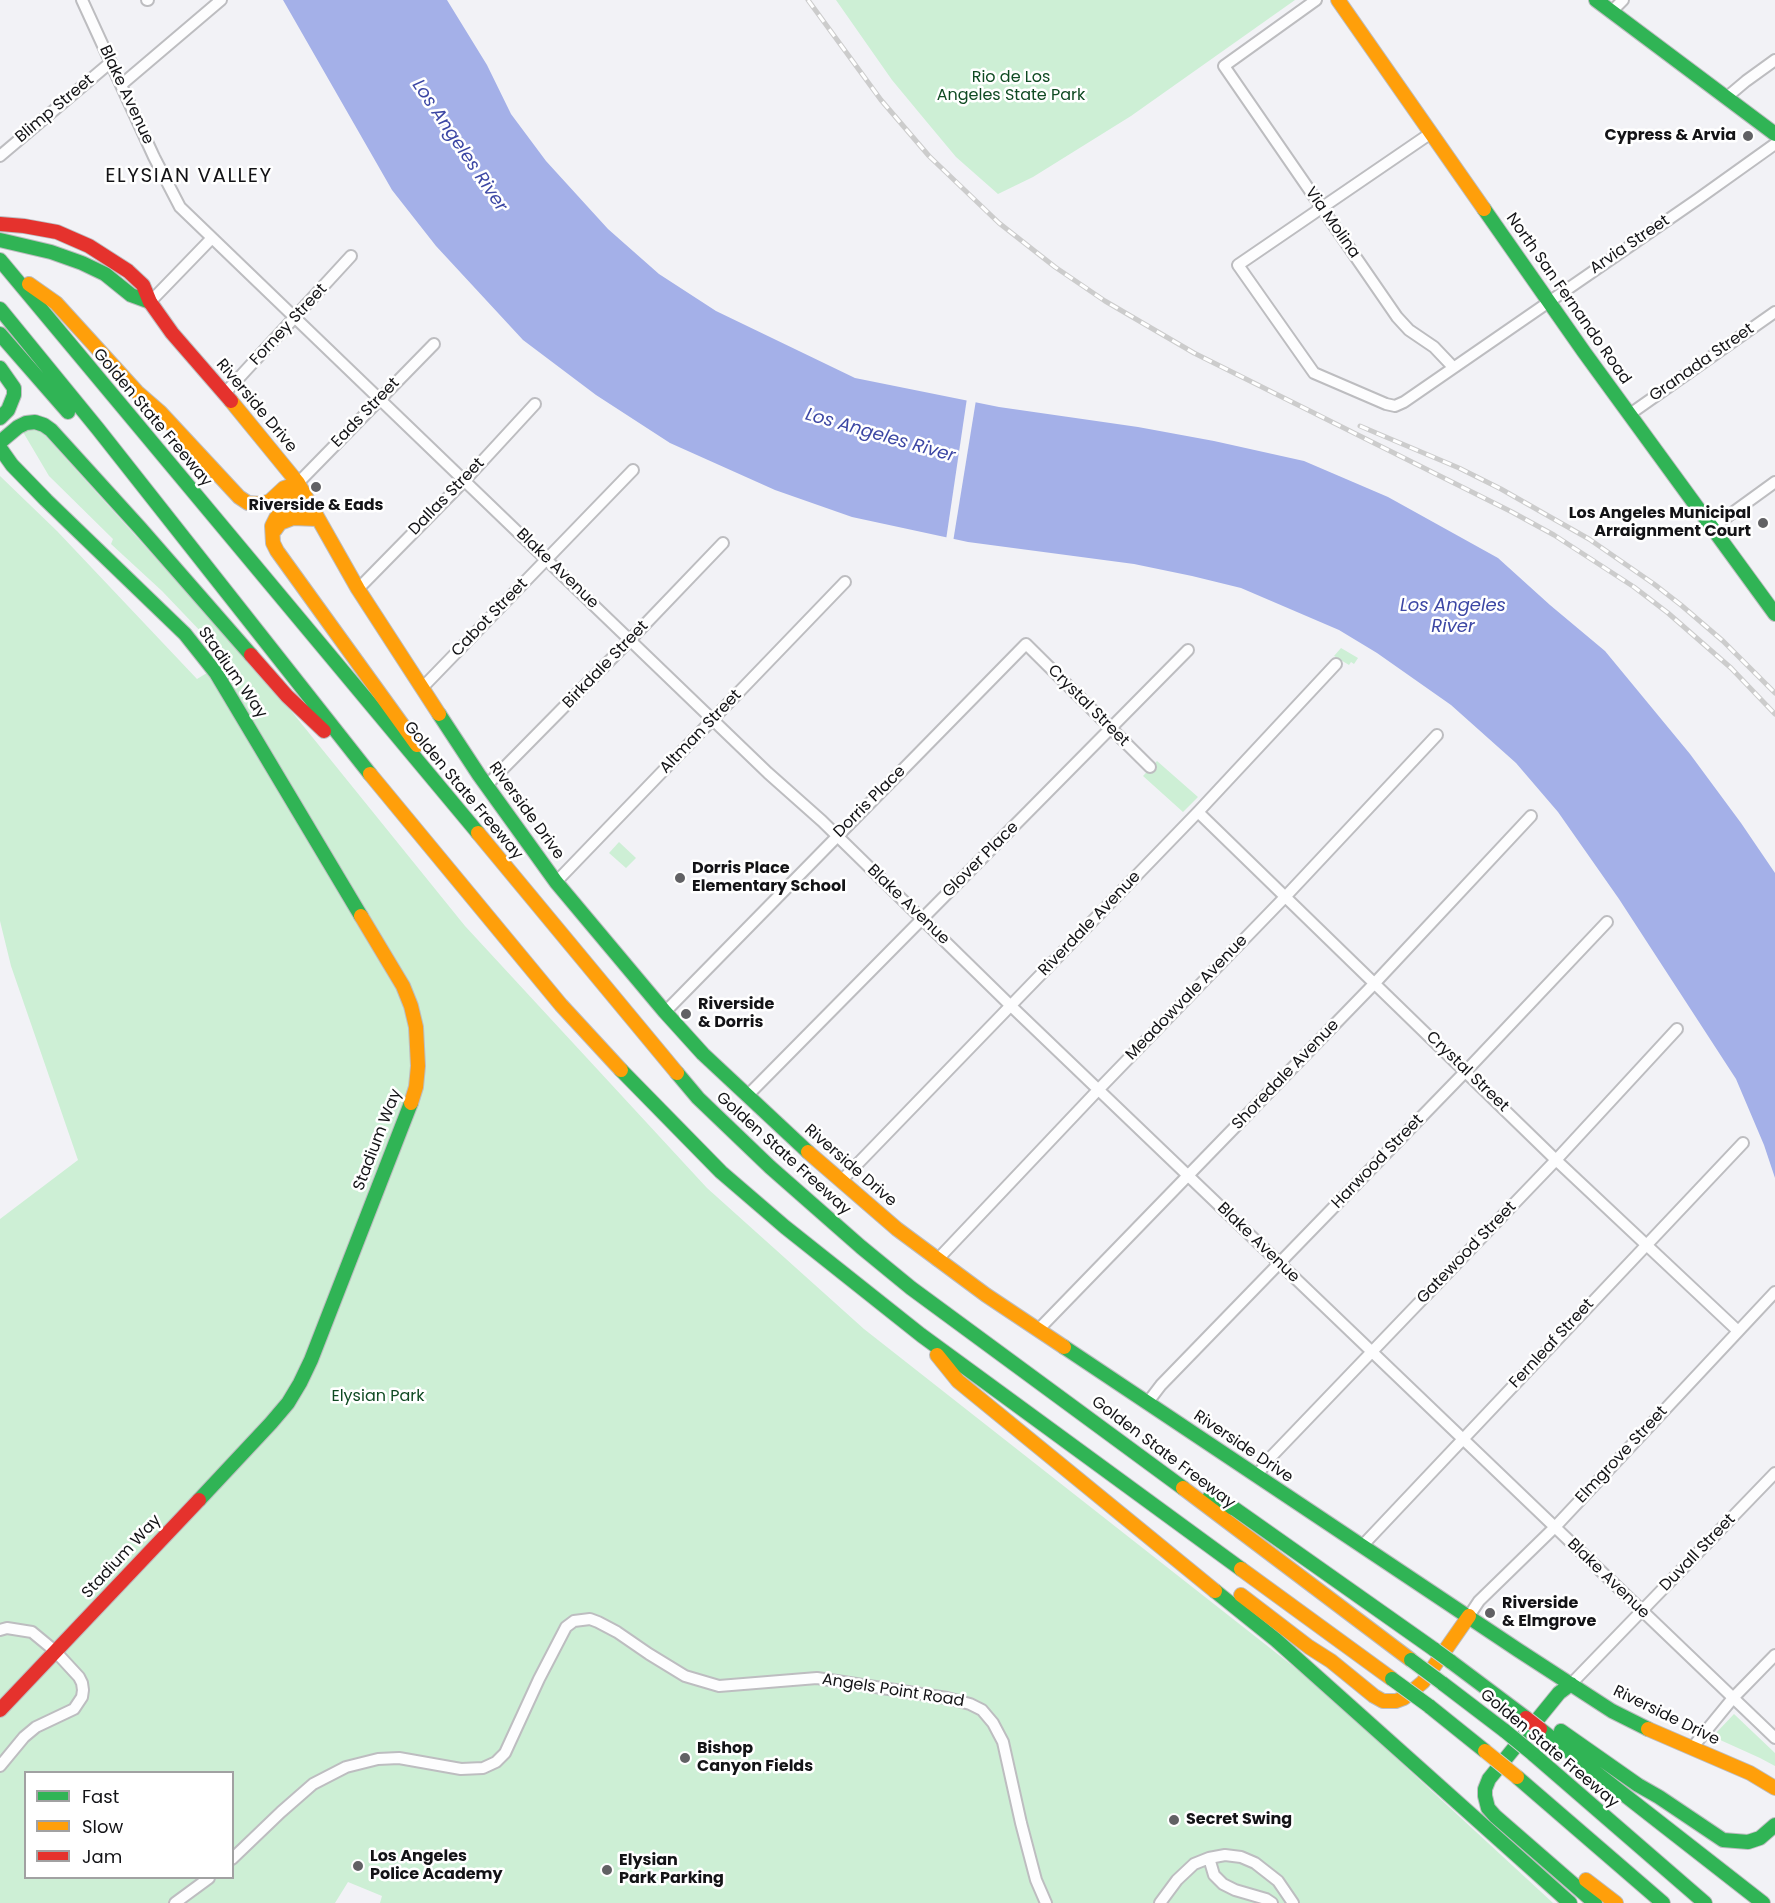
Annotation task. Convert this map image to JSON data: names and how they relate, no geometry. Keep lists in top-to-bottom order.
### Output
{
  "streets": {
    "main road": [
      "North San Fernando Road",
      "Riverside Drive",
      "Golden State Freeway",
      "Stadium Way"
    ],
    "street": [
      "Blake Avenue",
      "Blimp Street",
      "Via Molina",
      "Arvia Street",
      "Forney Street",
      "Granada Street",
      "Eads Street",
      "Dallas Street",
      "Cabot Street",
      "Birkdale Street",
      "Crystal Street",
      "Altman Street",
      "Dorris Place",
      "Glover Place",
      "Riverdale Avenue",
      "Meadowvale Avenue",
      "Shoredale Avenue",
      "Harwood Street",
      "Gatewood Street",
      "Fernleaf Street",
      "Elmgrove Street",
      "Duvall Street",
      "Angels Point Road"
    ]
  },
  "crossings": [
    ["Blake Avenue", "Blimp Street"],
    ["Blake Avenue", "Forney Street"],
    ["Blake Avenue", "Eads Street"],
    ["Blake Avenue", "Dallas Street"],
    ["Blake Avenue", "Cabot Street"],
    ["Blake Avenue", "Birkdale Street"],
    ["Blake Avenue", "Altman Street"],
    ["Blake Avenue", "Dorris Place"],
    ["Blake Avenue", "Glover Place"],
    ["Blake Avenue", "Riverdale Avenue"],
    ["Blake Avenue", "Meadowvale Avenue"],
    ["Blake Avenue", "Shoredale Avenue"],
    ["Blake Avenue", "Harwood Street"],
    ["Blake Avenue", "Gatewood Street"],
    ["Blake Avenue", "Fernleaf Street"],
    ["Blake Avenue", "Elmgrove Street"],
    ["Blake Avenue", "Duvall Street"],
    ["Via Molina", "Arvia Street"],
    ["Arvia Street", "North San Fernando Road"],
    ["North San Fernando Road", "Granada Street"],
    ["Forney Street", "Riverside Drive"],
    ["Riverside Drive", "Eads Street"],
    ["Riverside Drive", "Dallas Street"],
    ["Riverside Drive", "Cabot Street"],
    ["Riverside Drive", "Birkdale Street"],
    ["Riverside Drive", "Altman Street"],
    ["Riverside Drive", "Dorris Place"],
    ["Riverside Drive", "Glover Place"],
    ["Riverside Drive", "Riverdale Avenue"],
    ["Riverside Drive", "Meadowvale Avenue"],
    ["Riverside Drive", "Shoredale Avenue"],
    ["Riverside Drive", "Harwood Street"],
    ["Riverside Drive", "Gatewood Street"],
    ["Riverside Drive", "Fernleaf Street"],
    ["Riverside Drive", "Elmgrove Street"],
    ["Riverside Drive", "Duvall Street"],
    ["Crystal Street", "Dorris Place"],
    ["Crystal Street", "Glover Place"],
    ["Crystal Street", "Riverdale Avenue"],
    ["Crystal Street", "Meadowvale Avenue"],
    ["Crystal Street", "Shoredale Avenue"],
    ["Crystal Street", "Harwood Street"],
    ["Crystal Street", "Gatewood Street"],
    ["Crystal Street", "Fernleaf Street"],
    ["Crystal Street", "Elmgrove Street"]
  ],
  "districts": ["ELYSIAN VALLEY"],
  "water": ["Los Angeles River"],
  "parks": ["Rio de Los Angeles State Park", "Elysian Park"],
  "places": [
    "Cypress & Arvia",
    "Riverside & Eads",
    "Los Angeles Municipal Arraignment Court",
    "Dorris Place Elementary School",
    "Riverside & Dorris",
    "Riverside & Elmgrove",
    "Bishop Canyon Fields",
    "Secret Swing",
    "Los Angeles Police Academy",
    "Elysian Park Parking"
  ],
  "legend": ["Fast", "Slow", "Jam"]
}
